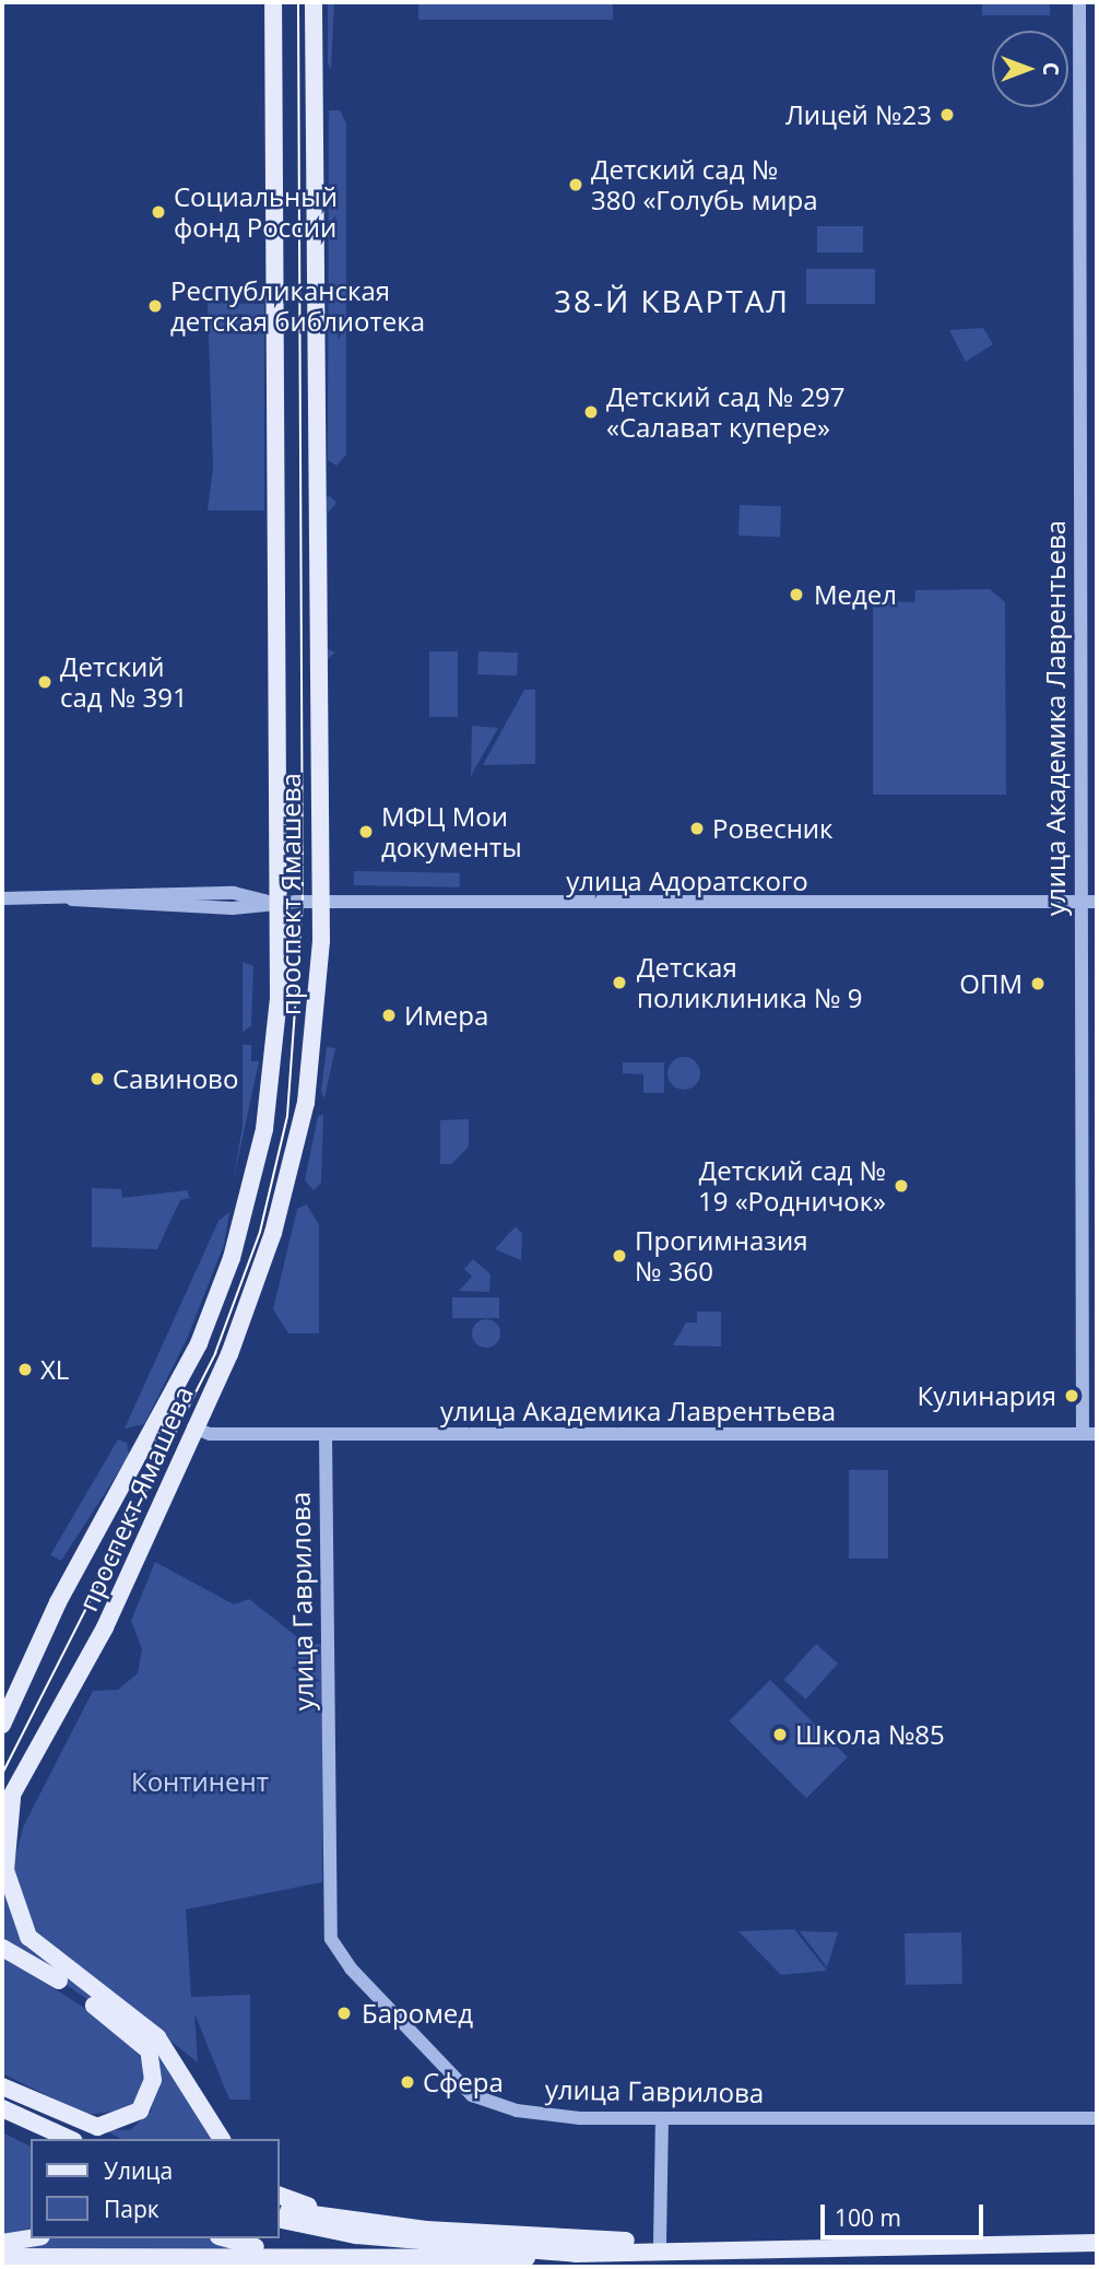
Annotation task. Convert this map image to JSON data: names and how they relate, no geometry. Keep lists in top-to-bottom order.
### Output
{
  "streets": {
    "main road": ["проспект Ямашева"],
    "street": ["улица Академика Лаврентьева", "улица Адоратского", "улица Гаврилова"]
  },
  "crossings": [
    ["улица Академика Лаврентьева", "улица Адоратского"],
    ["улица Академика Лаврентьева", "проспект Ямашева"],
    ["улица Академика Лаврентьева", "улица Гаврилова"],
    ["улица Адоратского", "проспект Ямашева"]
  ],
  "districts": ["38-Й КВАРТАЛ"],
  "parks": ["Континент"],
  "places": [
    "Лицей №23",
    "Детский сад № 380 «Голубь мира",
    "Социальный фонд России",
    "Республиканская детская библиотека",
    "Детский сад № 297 «Салават купере»",
    "Медел",
    "Детский сад № 391",
    "Ровесник",
    "МФЦ Мои документы",
    "Детская поликлиника № 9",
    "ОПМ",
    "Имера",
    "Савиново",
    "Детский сад № 19 «Родничок»",
    "Прогимназия № 360",
    "XL",
    "Кулинария",
    "Школа №85",
    "Баромед",
    "Сфера"
  ],
  "legend": ["Улица", "Парк"],
  "scale_bar": "100 m",
  "north": "right"
}
